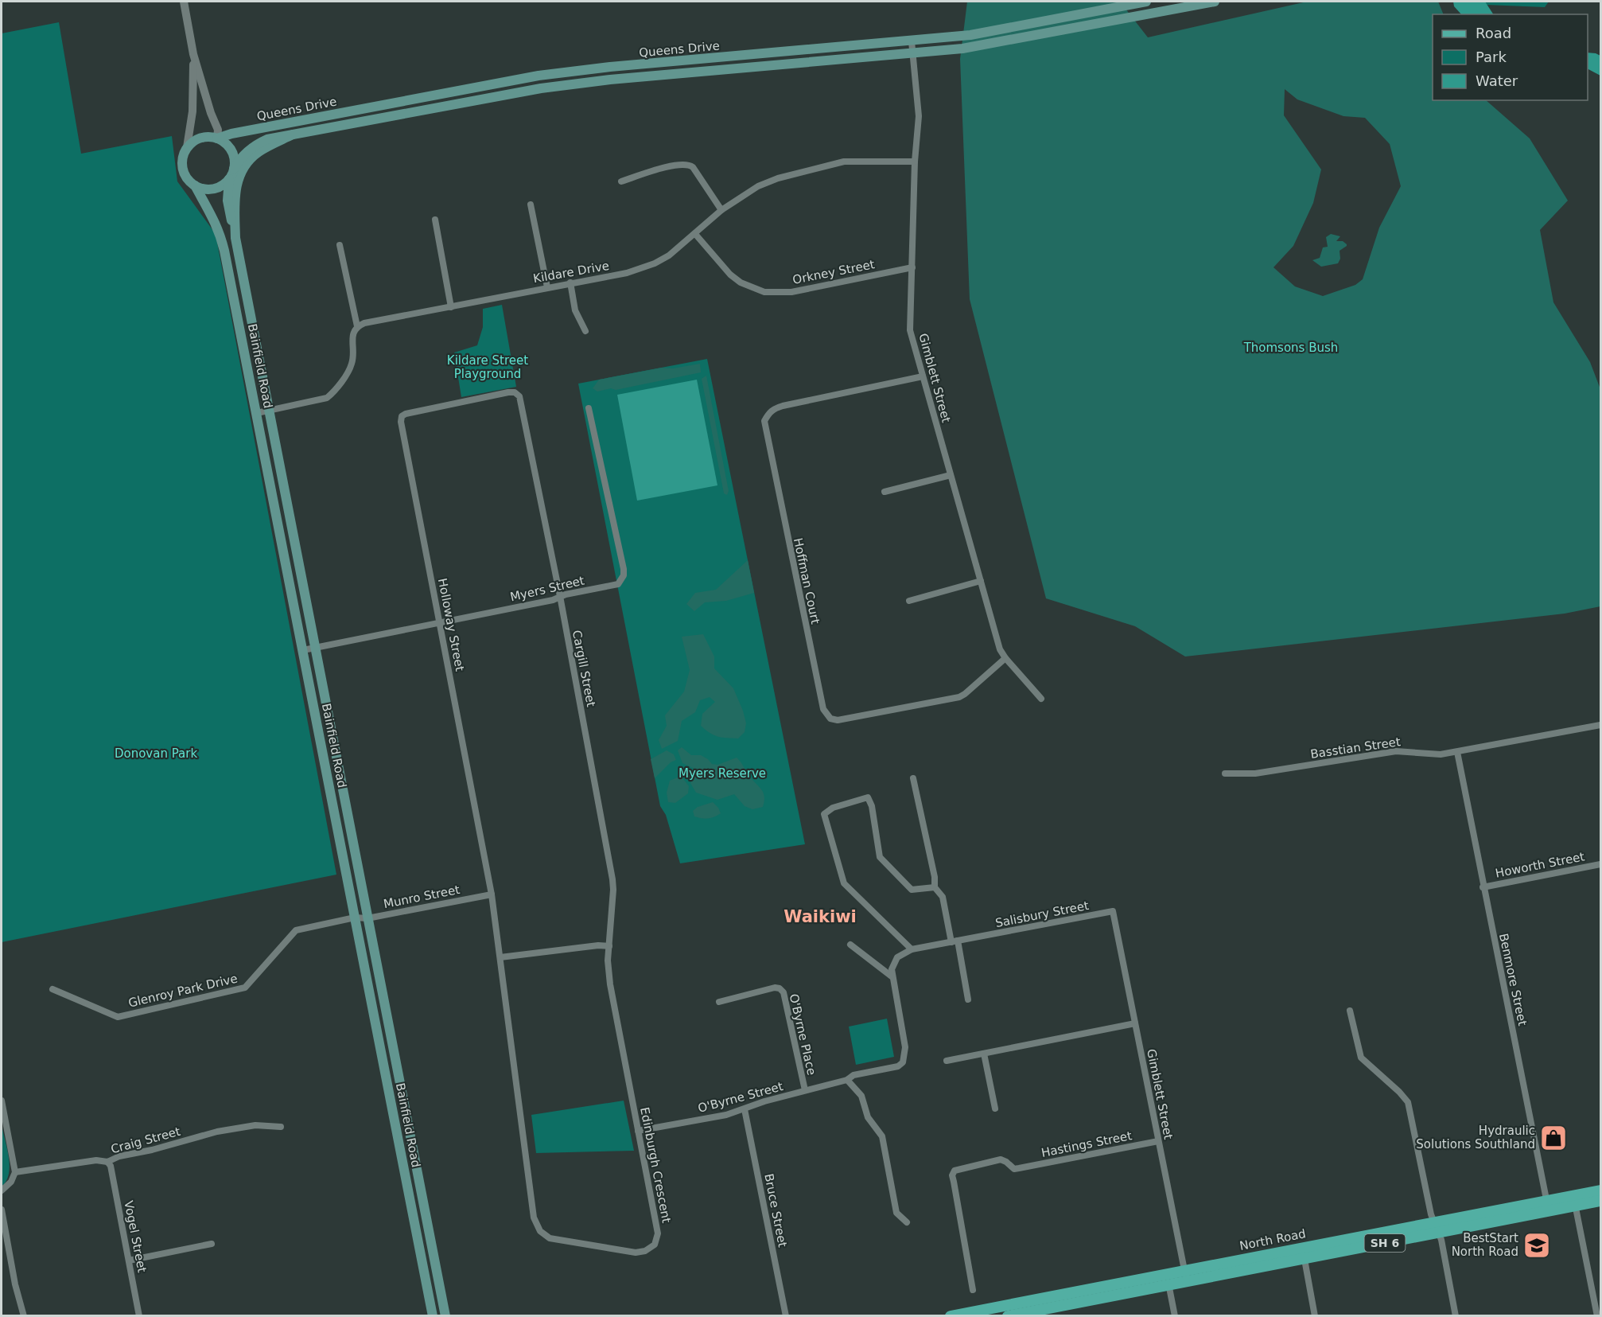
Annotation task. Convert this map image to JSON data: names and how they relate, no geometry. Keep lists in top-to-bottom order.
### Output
{
  "streets": {
    "main road": [
      "Queens Drive",
      "Bainfield Road",
      "North Road",
      "SH 6"
    ],
    "street": [
      "Kildare Drive",
      "Orkney Street",
      "Gimblett Street",
      "Hoffman Court",
      "Myers Street",
      "Holloway Street",
      "Cargill Street",
      "Basstian Street",
      "Howorth Street",
      "Munro Street",
      "Salisbury Street",
      "Benmore Street",
      "Glenroy Park Drive",
      "O'Byrne Place",
      "O'Byrne Street",
      "Craig Street",
      "Hastings Street",
      "Edinburgh Crescent",
      "Bruce Street",
      "Vogel Street"
    ]
  },
  "crossings": [
    ["Queens Drive", "Bainfield Road"],
    ["Queens Drive", "Gimblett Street"],
    ["Kildare Drive", "Orkney Street"],
    ["Kildare Drive", "Gimblett Street"],
    ["Orkney Street", "Gimblett Street"],
    ["Bainfield Road", "Myers Street"],
    ["Bainfield Road", "Munro Street"],
    ["Bainfield Road", "Glenroy Park Drive"],
    ["Gimblett Street", "Hoffman Court"],
    ["Gimblett Street", "Salisbury Street"],
    ["Gimblett Street", "Hastings Street"],
    ["Gimblett Street", "North Road"],
    ["Myers Street", "Holloway Street"],
    ["Myers Street", "Cargill Street"],
    ["Holloway Street", "Cargill Street"],
    ["Holloway Street", "Munro Street"],
    ["Holloway Street", "Edinburgh Crescent"],
    ["Cargill Street", "Edinburgh Crescent"],
    ["Basstian Street", "Benmore Street"],
    ["Howorth Street", "Benmore Street"],
    ["Munro Street", "Glenroy Park Drive"],
    ["Benmore Street", "North Road"],
    ["O'Byrne Place", "O'Byrne Street"],
    ["O'Byrne Street", "Edinburgh Crescent"],
    ["O'Byrne Street", "Bruce Street"],
    ["Craig Street", "Vogel Street"]
  ],
  "districts": ["Waikiwi"],
  "parks": [
    "Thomsons Bush",
    "Kildare Street Playground",
    "Donovan Park",
    "Myers Reserve"
  ],
  "places": {
    "shop": ["Hydraulic Solutions Southland"],
    "school or university": ["BestStart North Road"]
  },
  "legend": ["Road", "Park", "Water"]
}
